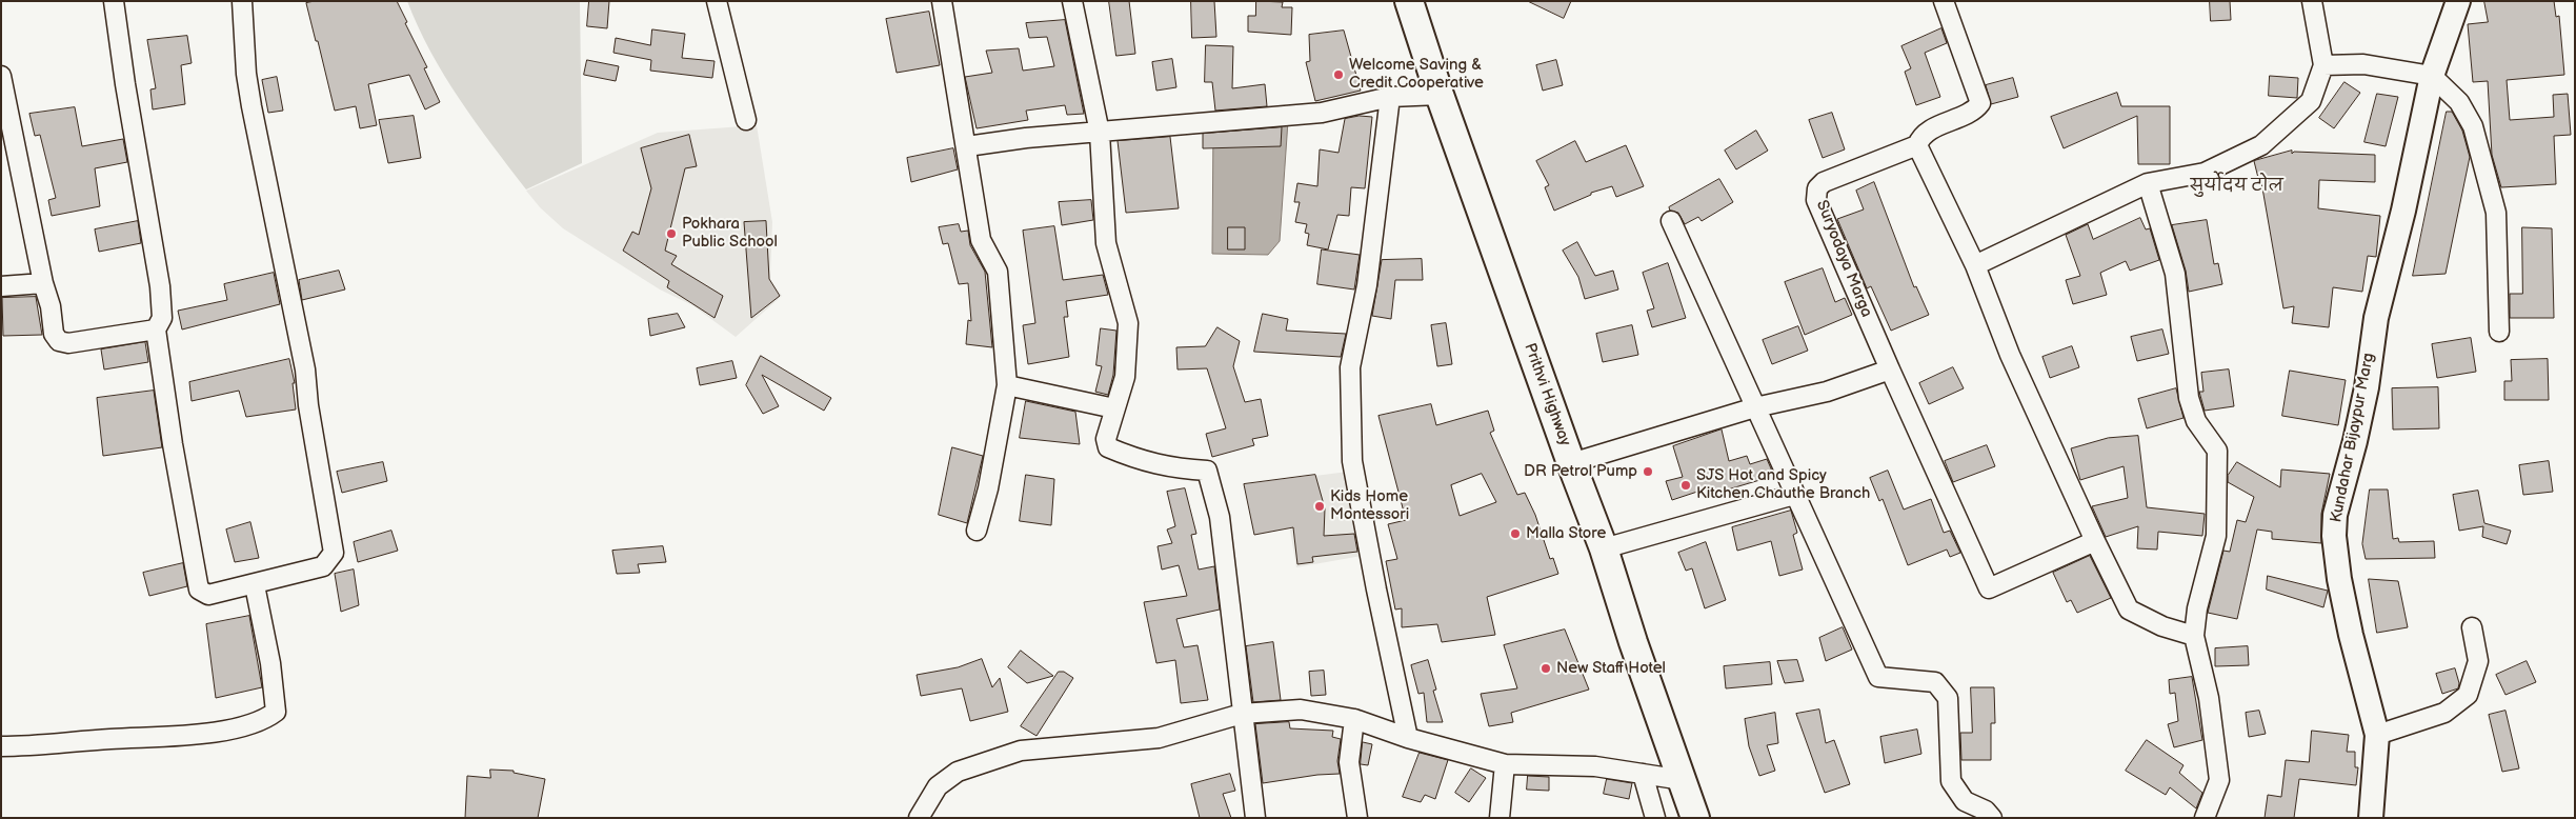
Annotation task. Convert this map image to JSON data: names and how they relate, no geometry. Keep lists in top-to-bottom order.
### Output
{
  "streets": {
    "highway": ["Prithvi Highway"],
    "main road": ["Kundahar Bijaypur Marg"],
    "street": ["Suryodaya Marga"]
  },
  "districts": ["सुर्योदय टोल"],
  "places": [
    "Welcome Saving & Credit Cooperative",
    "Pokhara Public School",
    "DR Petrol Pump",
    "SJS Hot and Spicy Kitchen Chauthe Branch",
    "Kids Home Montessori",
    "Malla Store",
    "New Staff Hotel"
  ]
}
